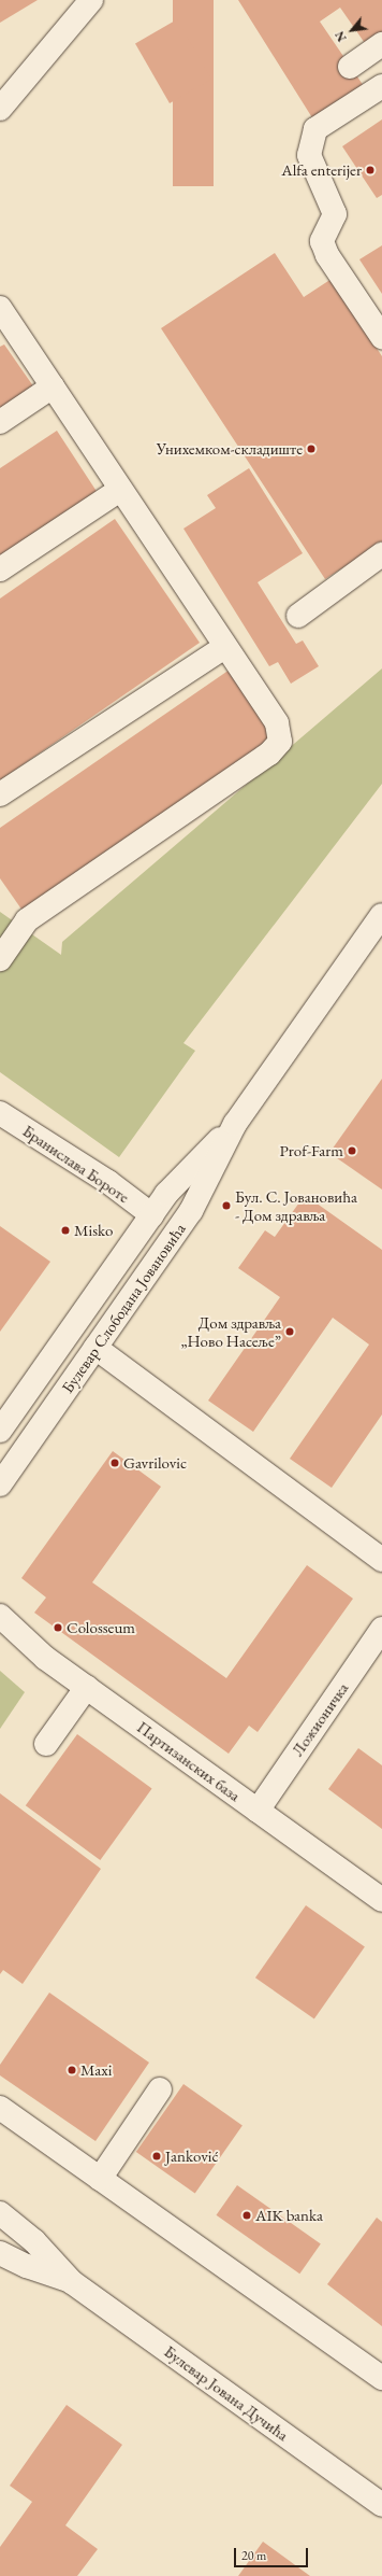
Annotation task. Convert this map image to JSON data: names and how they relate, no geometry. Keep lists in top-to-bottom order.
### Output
{
  "streets": {
    "street": [
      "Бранислава Бороте",
      "Булевар Слободана Јовановића",
      "Ложионичка",
      "Партизанских база",
      "Булевар Јована Дучића"
    ]
  },
  "crossings": [
    ["Бранислава Бороте", "Булевар Слободана Јовановића"],
    ["Ложионичка", "Партизанских база"]
  ],
  "places": [
    "Alfa enterijer",
    "Унихемком-складиште",
    "Prof-Farm",
    "Бул. С. Јовановића - Дом здравља",
    "Misko",
    "Дом здравља „Ново Насеље”",
    "Gavrilovic",
    "Colosseum",
    "Maxi",
    "Janković",
    "AIK banka"
  ],
  "scale_bar": "20 m",
  "north": "bottom left"
}
